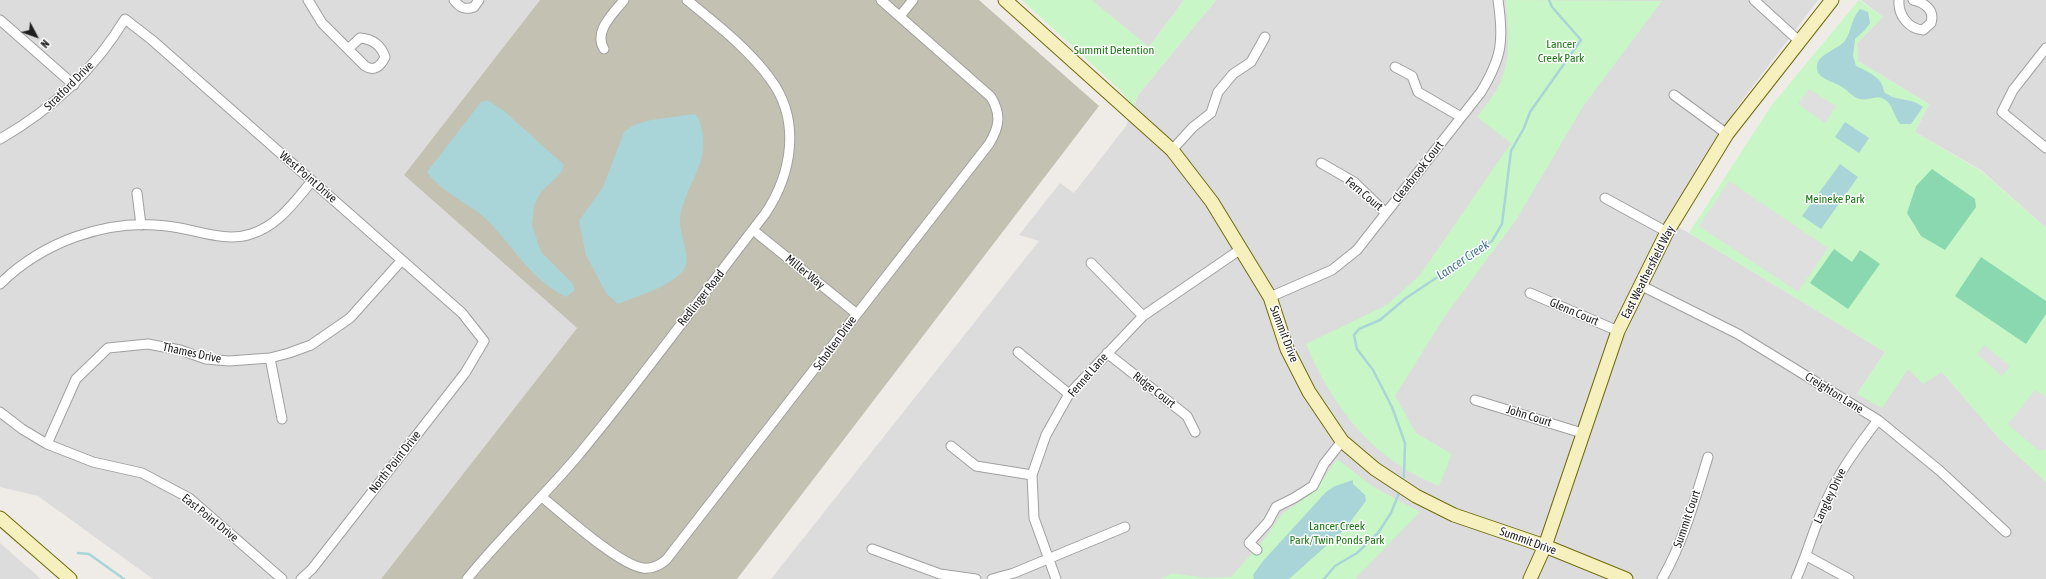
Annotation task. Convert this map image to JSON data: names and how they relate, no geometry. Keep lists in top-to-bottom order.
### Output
{
  "streets": {
    "street": [
      "Stratford Drive",
      "Clearbrook Court",
      "West Point Drive",
      "Fern Court",
      "Miller Way",
      "East Weathersfield Way",
      "Redlinger Road",
      "Glenn Court",
      "Summit Drive",
      "Scholten Drive",
      "Thames Drive",
      "Fennel Lane",
      "Ridge Court",
      "Creighton Lane",
      "John Court",
      "North Point Drive",
      "Langley Drive",
      "East Point Drive",
      "Summit Court"
    ]
  },
  "crossings": [
    ["Stratford Drive", "West Point Drive"],
    ["Clearbrook Court", "Fern Court"],
    ["Clearbrook Court", "Summit Drive"],
    ["West Point Drive", "Thames Drive"],
    ["West Point Drive", "North Point Drive"],
    ["Miller Way", "Redlinger Road"],
    ["Miller Way", "Scholten Drive"],
    ["East Weathersfield Way", "Glenn Court"],
    ["East Weathersfield Way", "Summit Drive"],
    ["East Weathersfield Way", "Creighton Lane"],
    ["East Weathersfield Way", "John Court"],
    ["Redlinger Road", "Scholten Drive"],
    ["Summit Drive", "Fennel Lane"],
    ["Thames Drive", "East Point Drive"],
    ["Fennel Lane", "Ridge Court"],
    ["Creighton Lane", "Langley Drive"]
  ],
  "water": ["Lancer Creek"],
  "parks": [
    "Lancer Creek Park",
    "Summit Detention",
    "Meineke Park",
    "Lancer Creek Park/Twin Ponds Park"
  ],
  "north": "bottom right"
}
